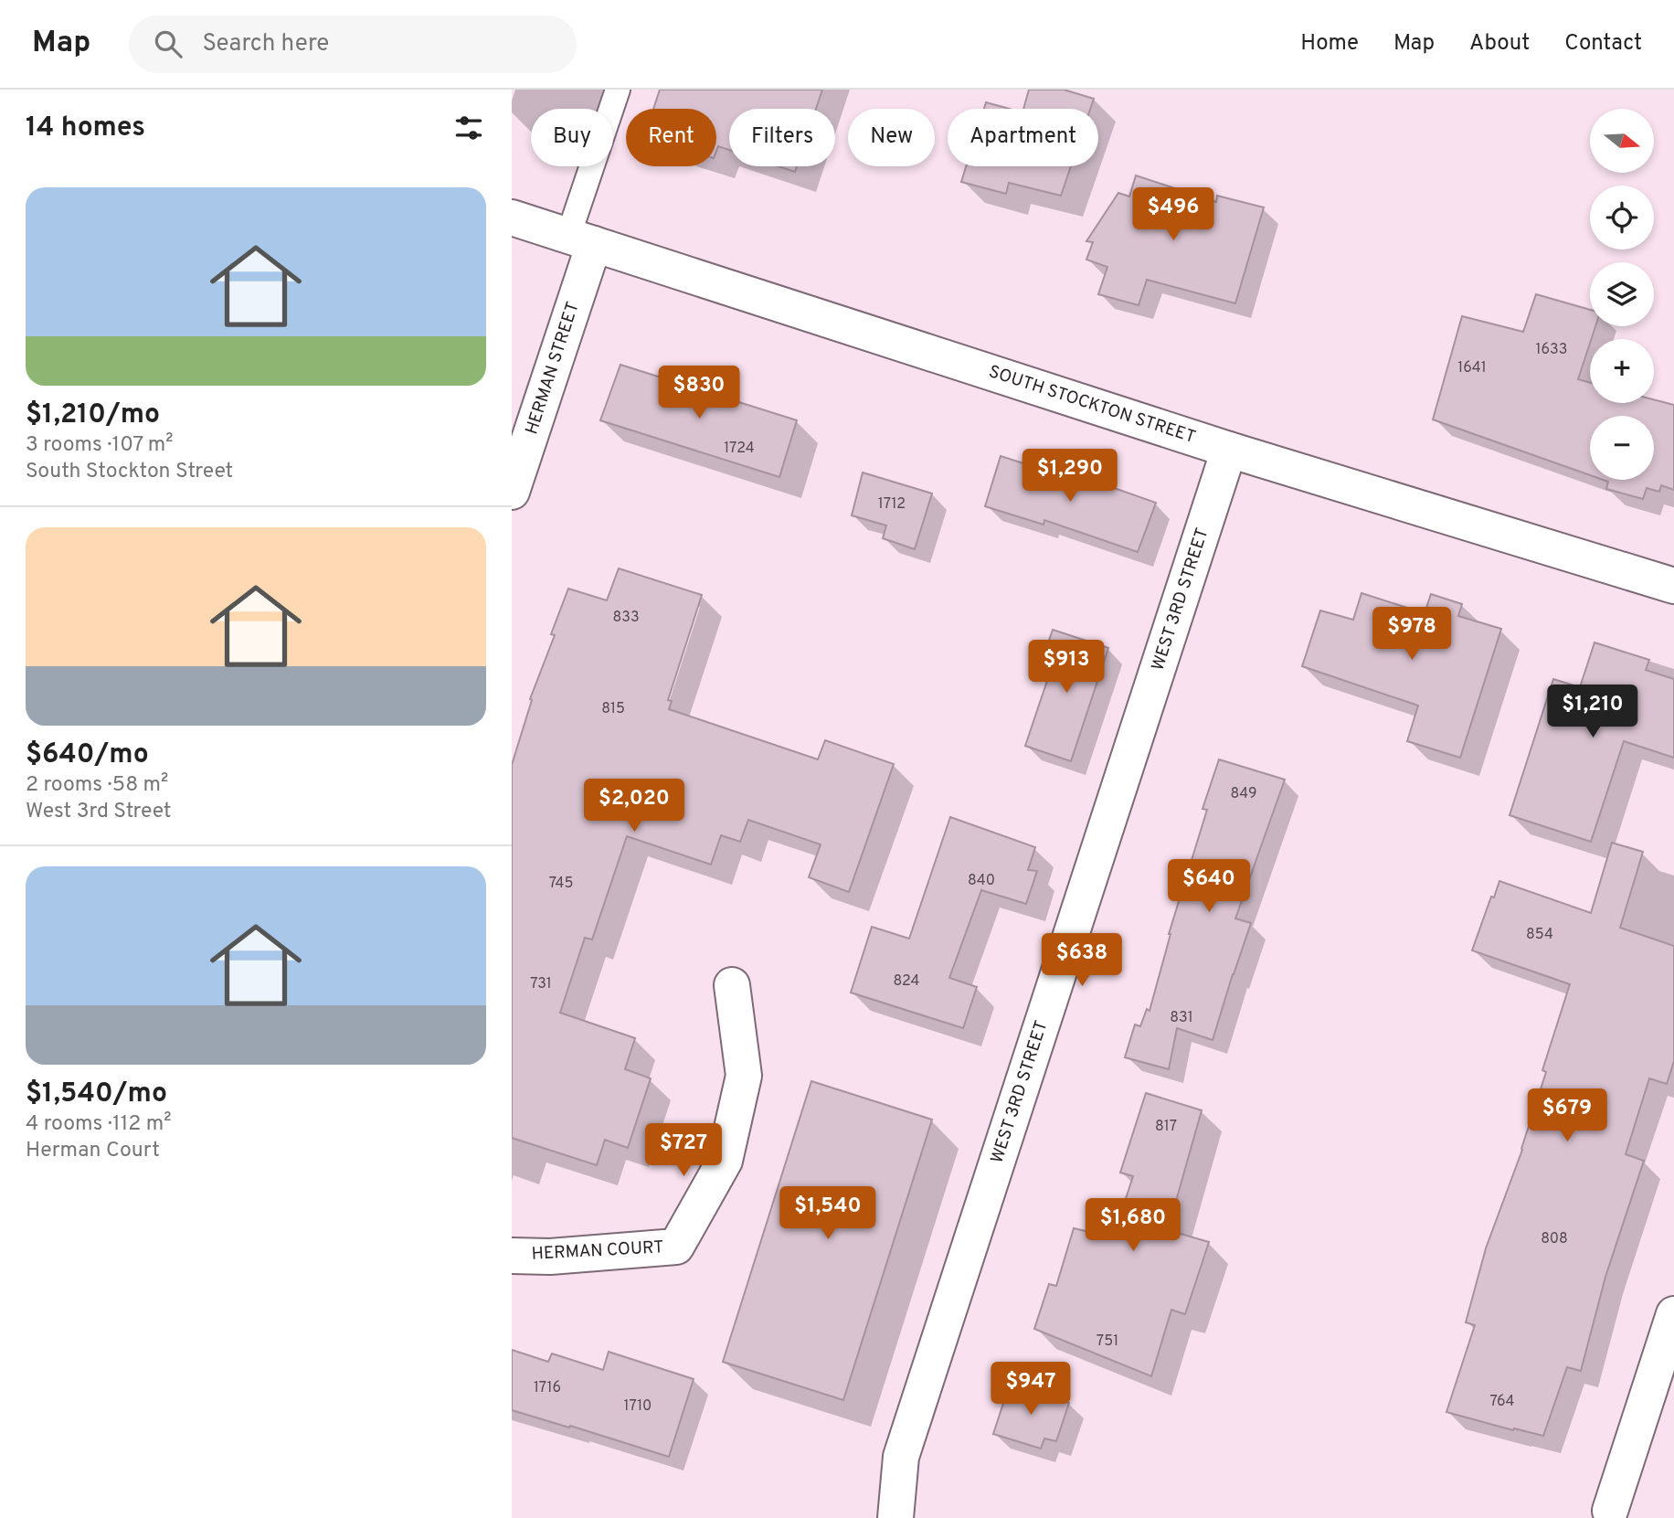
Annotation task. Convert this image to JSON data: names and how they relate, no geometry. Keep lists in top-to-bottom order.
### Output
{
  "streets": {
    "street": [
      "HERMAN STREET",
      "SOUTH STOCKTON STREET",
      "WEST 3RD STREET",
      "HERMAN COURT"
    ]
  },
  "crossings": [
    ["HERMAN STREET", "SOUTH STOCKTON STREET"],
    ["SOUTH STOCKTON STREET", "WEST 3RD STREET"]
  ],
  "house_numbers": [
    "1633",
    "1641",
    "1724",
    "1712",
    "833",
    "815",
    "849",
    "840",
    "745",
    "854",
    "824",
    "731",
    "831",
    "817",
    "808",
    "751",
    "1716",
    "764",
    "1710"
  ],
  "north": "right",
  "page": {
    "header": "Map",
    "search": "Search here",
    "nav": [
      "Home",
      "Map",
      "About",
      "Contact"
    ],
    "heading": "14 homes",
    "map_buttons": ["+", "−"],
    "chip": [
      "Buy",
      "Rent",
      "Filters",
      "New",
      "Apartment"
    ],
    "list": [
      {
        "name": "$1,210/mo",
        "note": "3 rooms · 107 m² · South Stockton Street"
      },
      {
        "name": "$640/mo",
        "note": "2 rooms · 58 m² · West 3rd Street"
      },
      {
        "name": "$1,540/mo",
        "note": "4 rooms · 112 m² · Herman Court"
      }
    ],
    "price": [
      "$496",
      "$830",
      "$1,290",
      "$978",
      "$913",
      "$1,210",
      "$2,020",
      "$640",
      "$638",
      "$679",
      "$727",
      "$1,540",
      "$1,680",
      "$947"
    ]
  }
}
